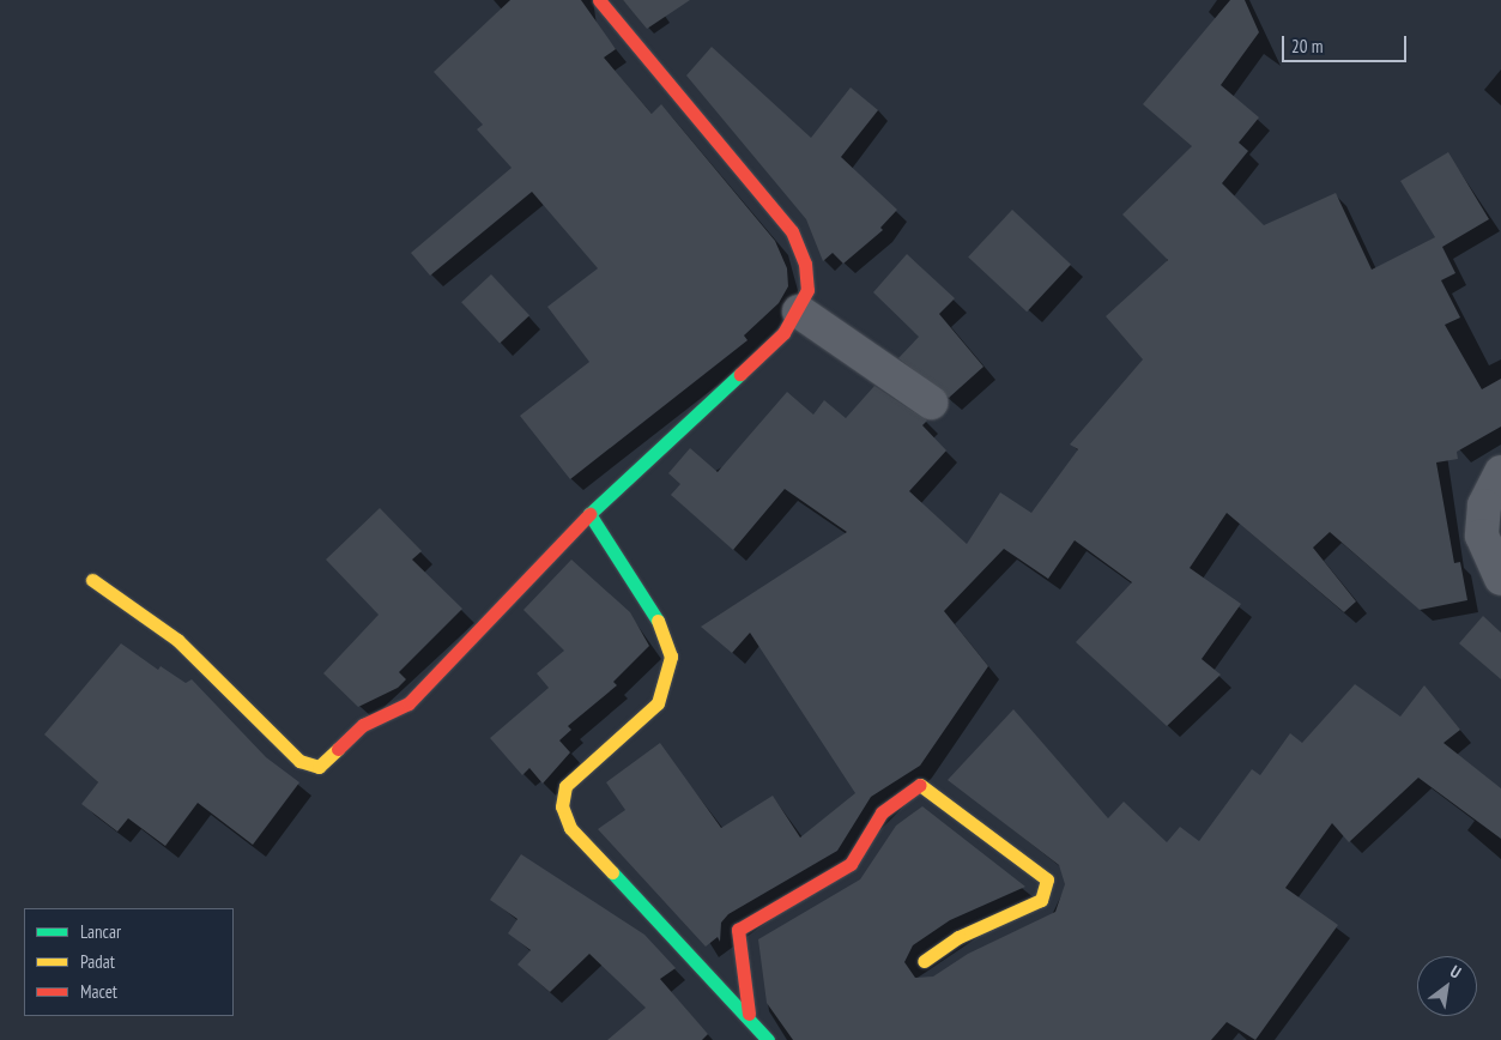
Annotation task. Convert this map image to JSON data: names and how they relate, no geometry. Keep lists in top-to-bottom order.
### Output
{
  "legend": ["Lancar", "Padat", "Macet"],
  "scale_bar": "20 m",
  "north": "top right"
}
